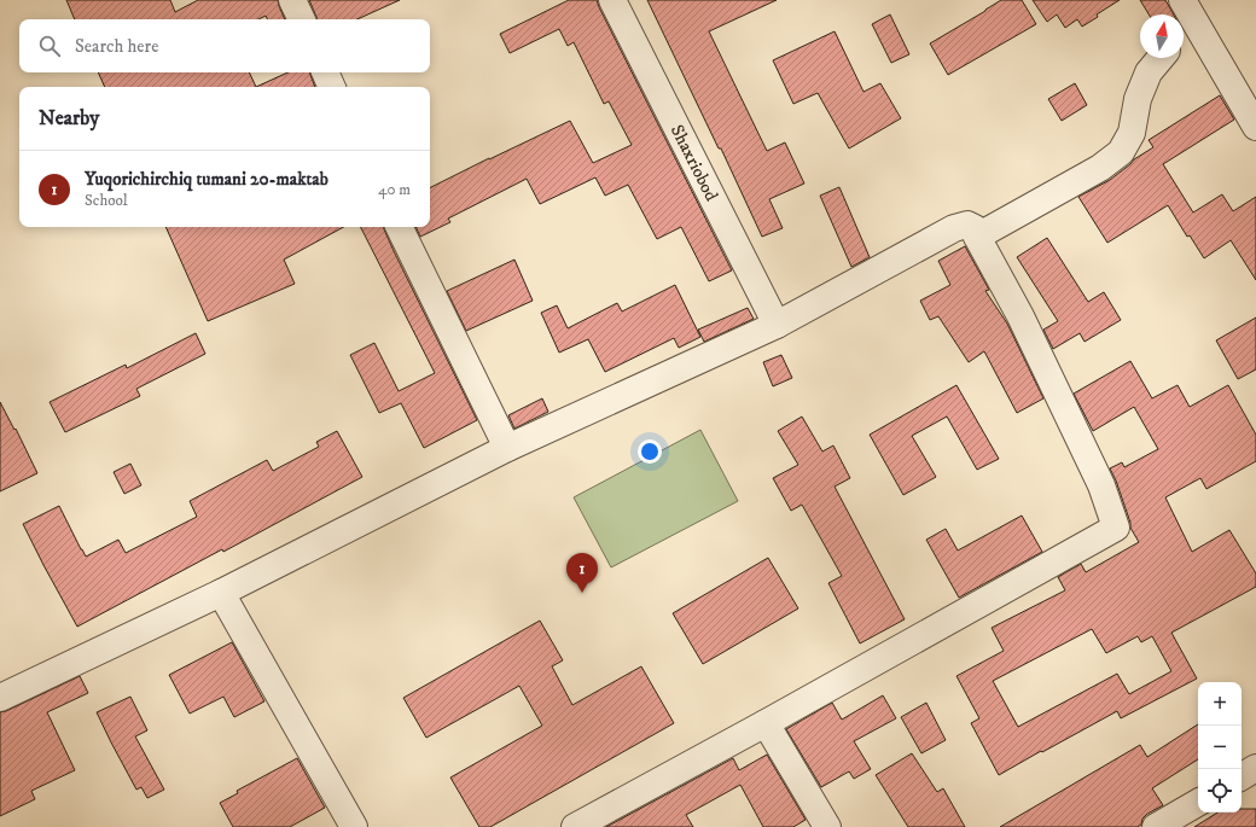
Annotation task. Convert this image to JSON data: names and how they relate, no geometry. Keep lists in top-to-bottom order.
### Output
{
  "streets": {
    "street": ["Shaxriobod"]
  },
  "north": "top",
  "page": {
    "search": "Search here",
    "heading": "Nearby",
    "list": [
      {
        "mark": "1",
        "name": "Yuqorichirchiq tumani 20-maktab",
        "note": "School",
        "value": "40 m"
      }
    ],
    "pins": "1",
    "map_buttons": ["+", "−"]
  }
}
